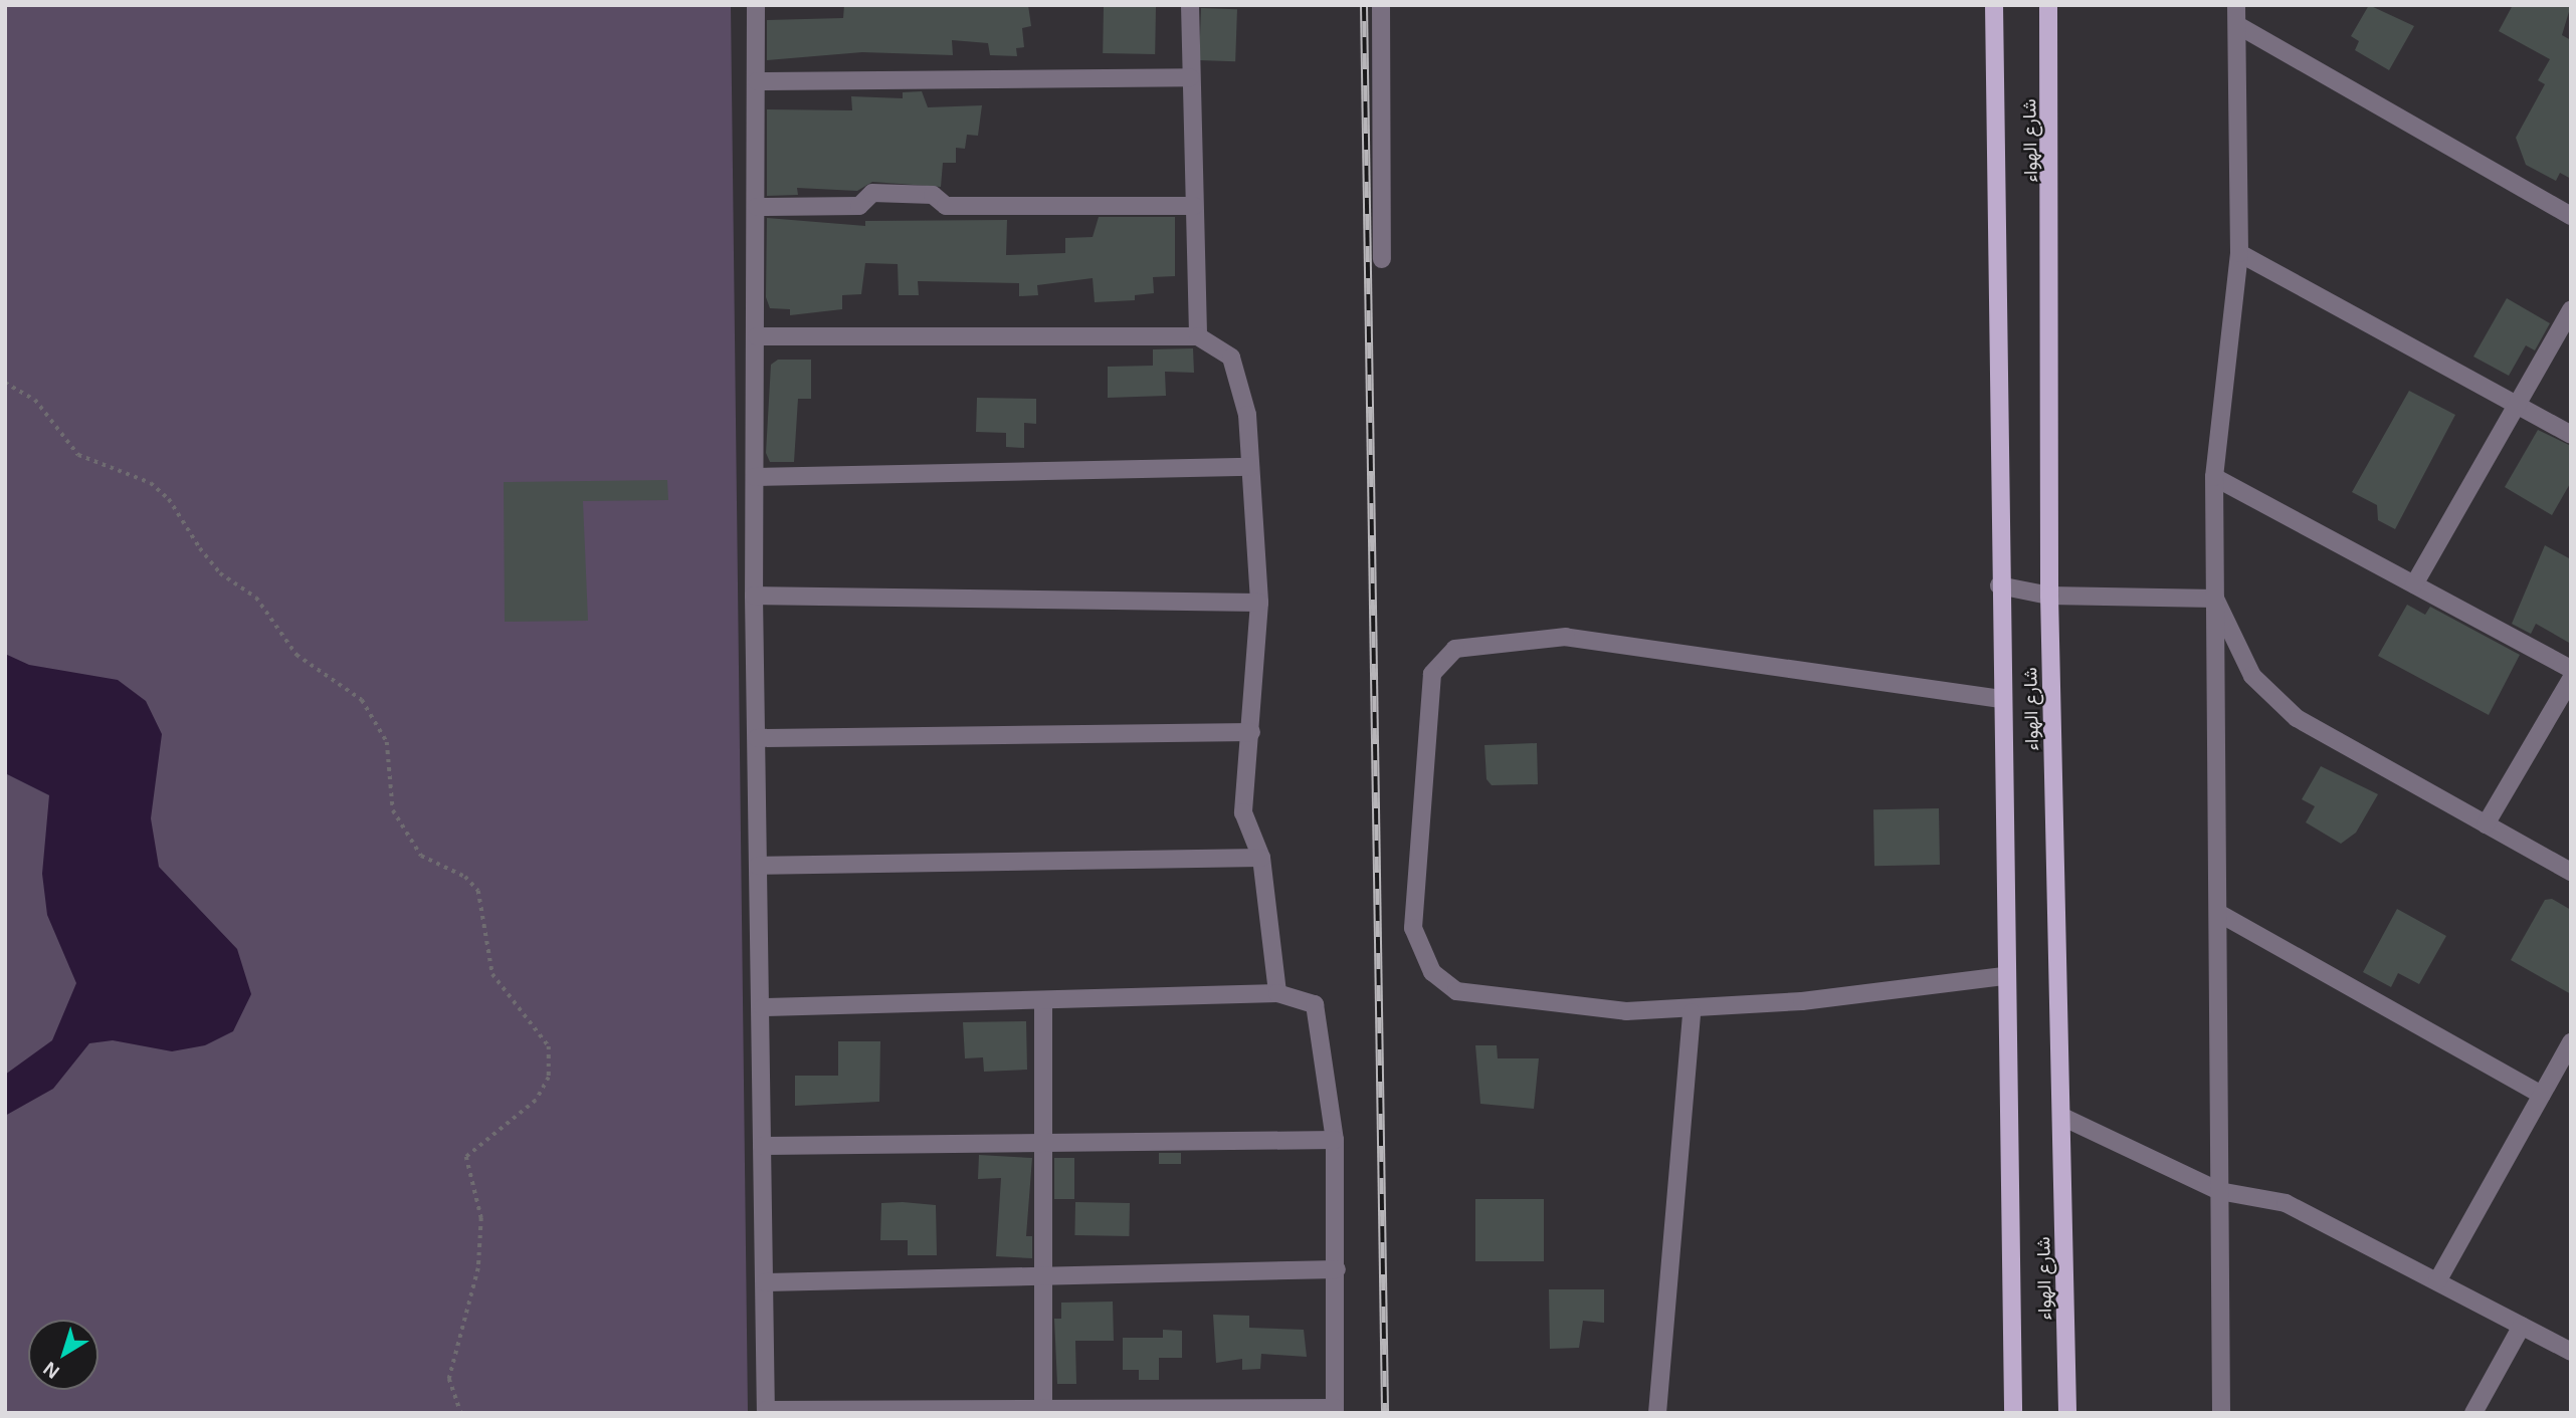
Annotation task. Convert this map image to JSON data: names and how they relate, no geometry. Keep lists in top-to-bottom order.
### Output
{
  "streets": {
    "main road": ["شارع الهواء"]
  },
  "north": "bottom left"
}
